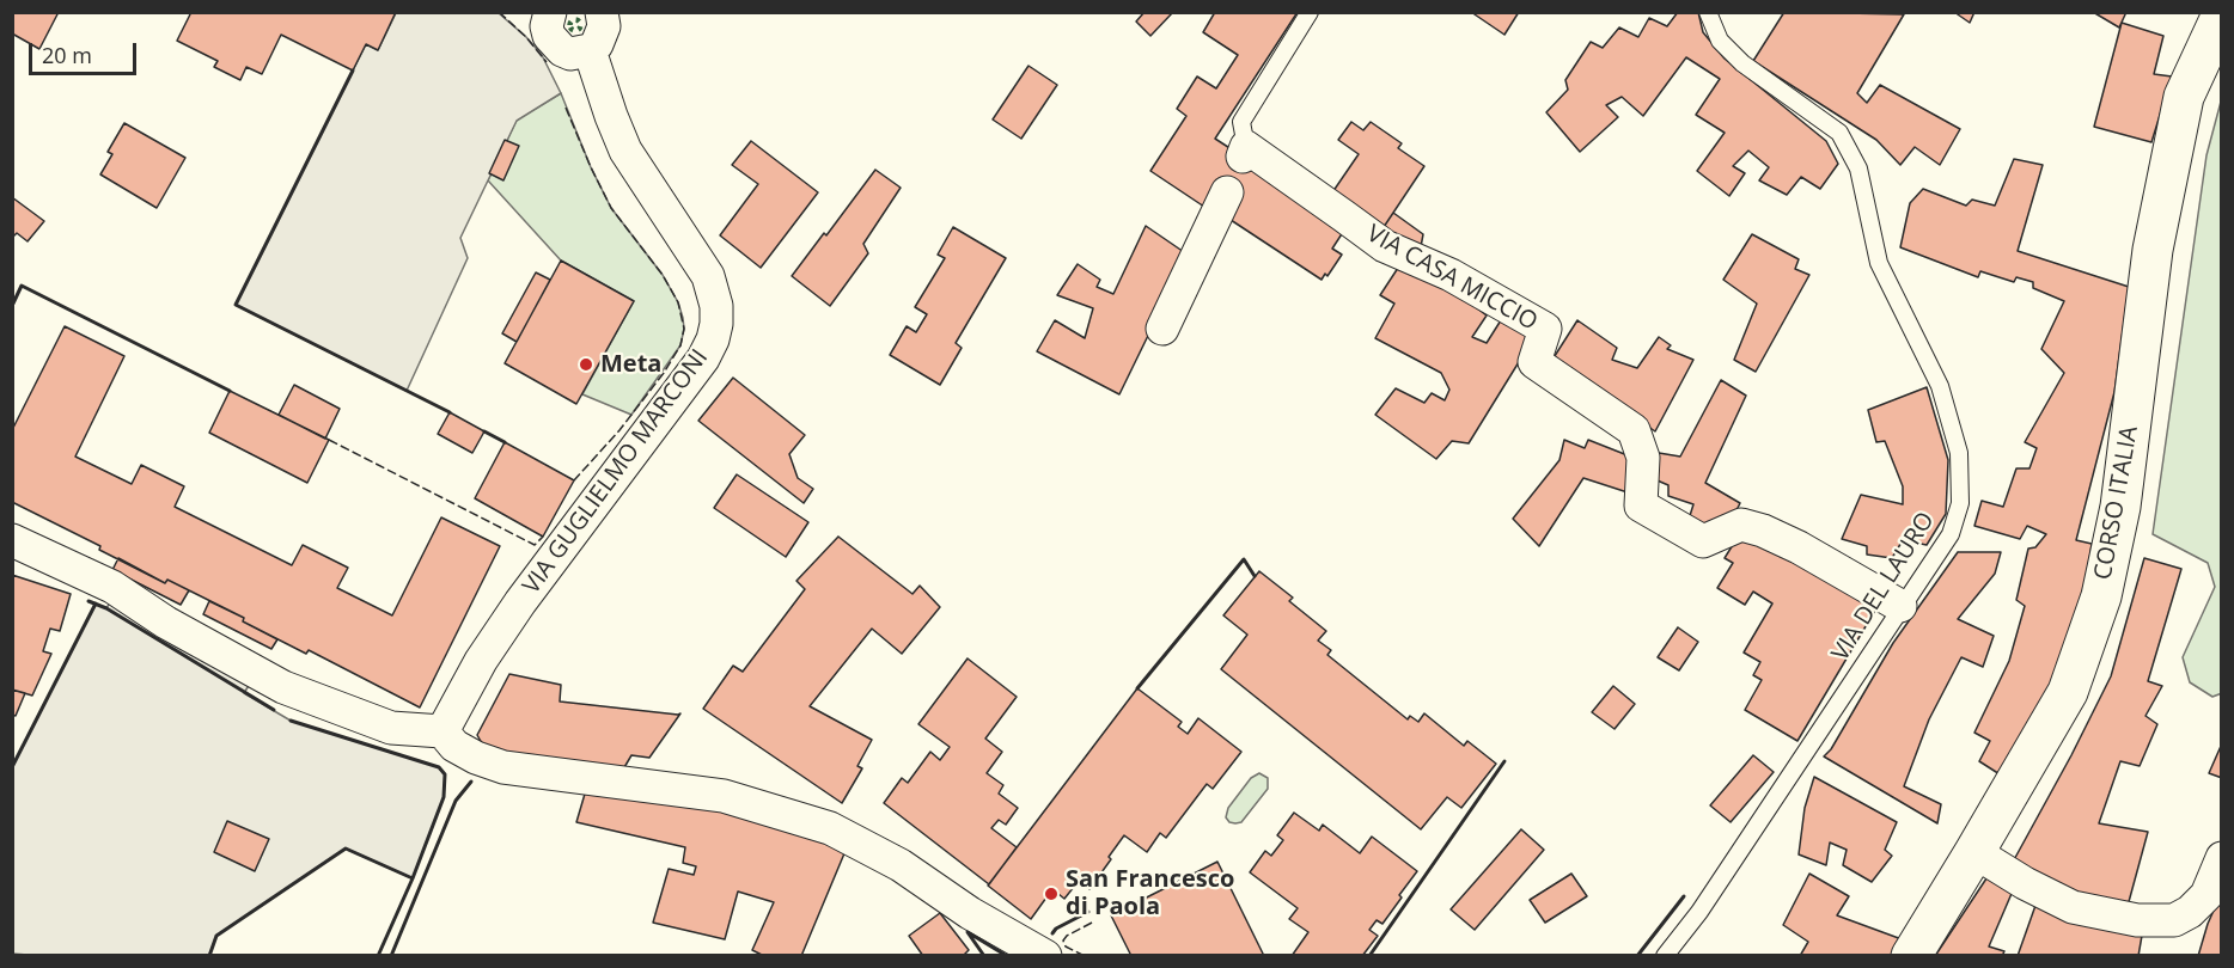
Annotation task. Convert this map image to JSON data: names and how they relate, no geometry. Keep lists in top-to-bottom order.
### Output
{
  "streets": {
    "main road": ["CORSO ITALIA"],
    "street": ["VIA CASA MICCIO", "VIA GUGLIELMO MARCONI"],
    "lane": ["VIA DEL LAURO"]
  },
  "crossings": [
    ["VIA CASA MICCIO", "VIA DEL LAURO"]
  ],
  "places": ["Meta", "San Francesco di Paola"],
  "scale_bar": "20 m"
}
